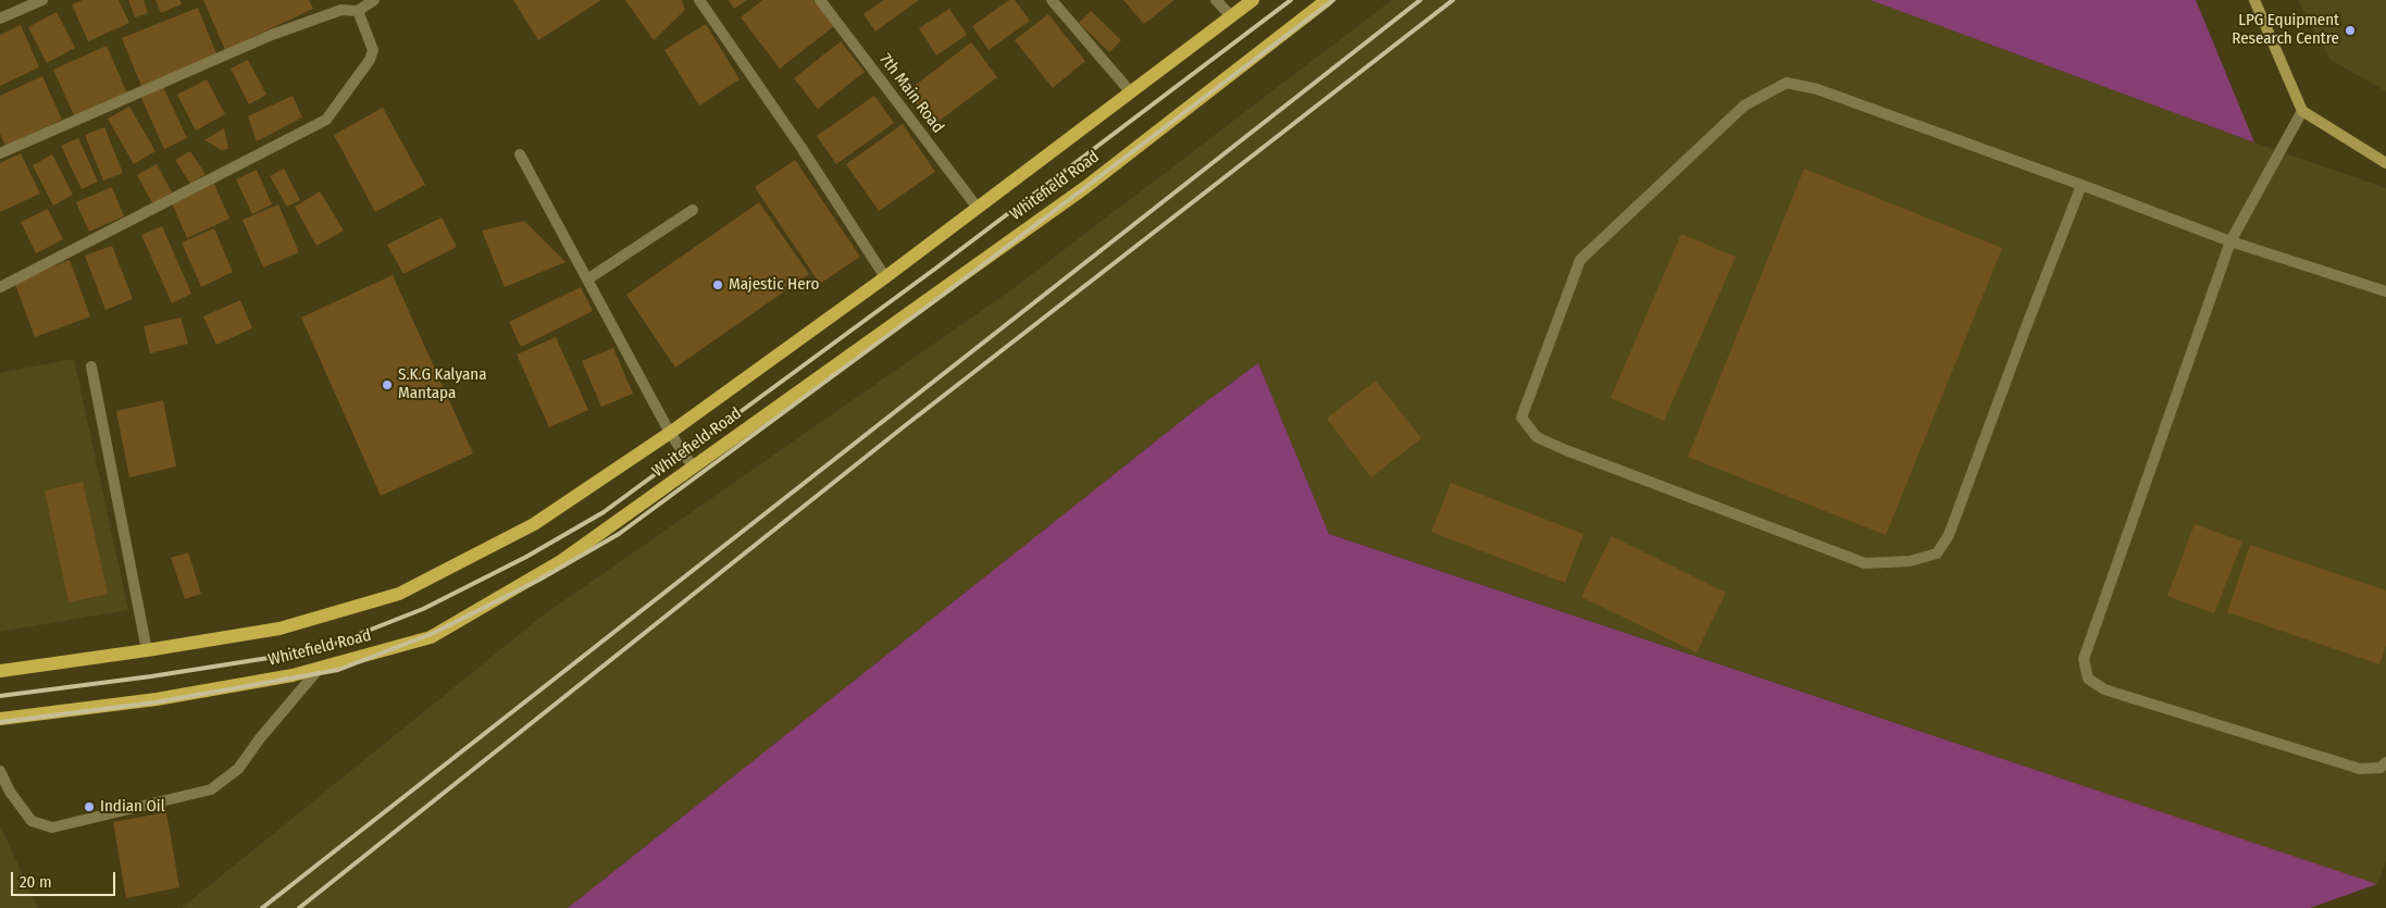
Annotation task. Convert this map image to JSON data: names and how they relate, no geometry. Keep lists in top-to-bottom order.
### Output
{
  "streets": {
    "main road": ["Whitefield Road"],
    "street": ["7th Main Road"]
  },
  "crossings": [
    ["7th Main Road", "Whitefield Road"]
  ],
  "places": [
    "LPG Equipment Research Centre",
    "Majestic Hero",
    "S.K.G Kalyana Mantapa",
    "Indian Oil"
  ],
  "scale_bar": "20 m"
}
